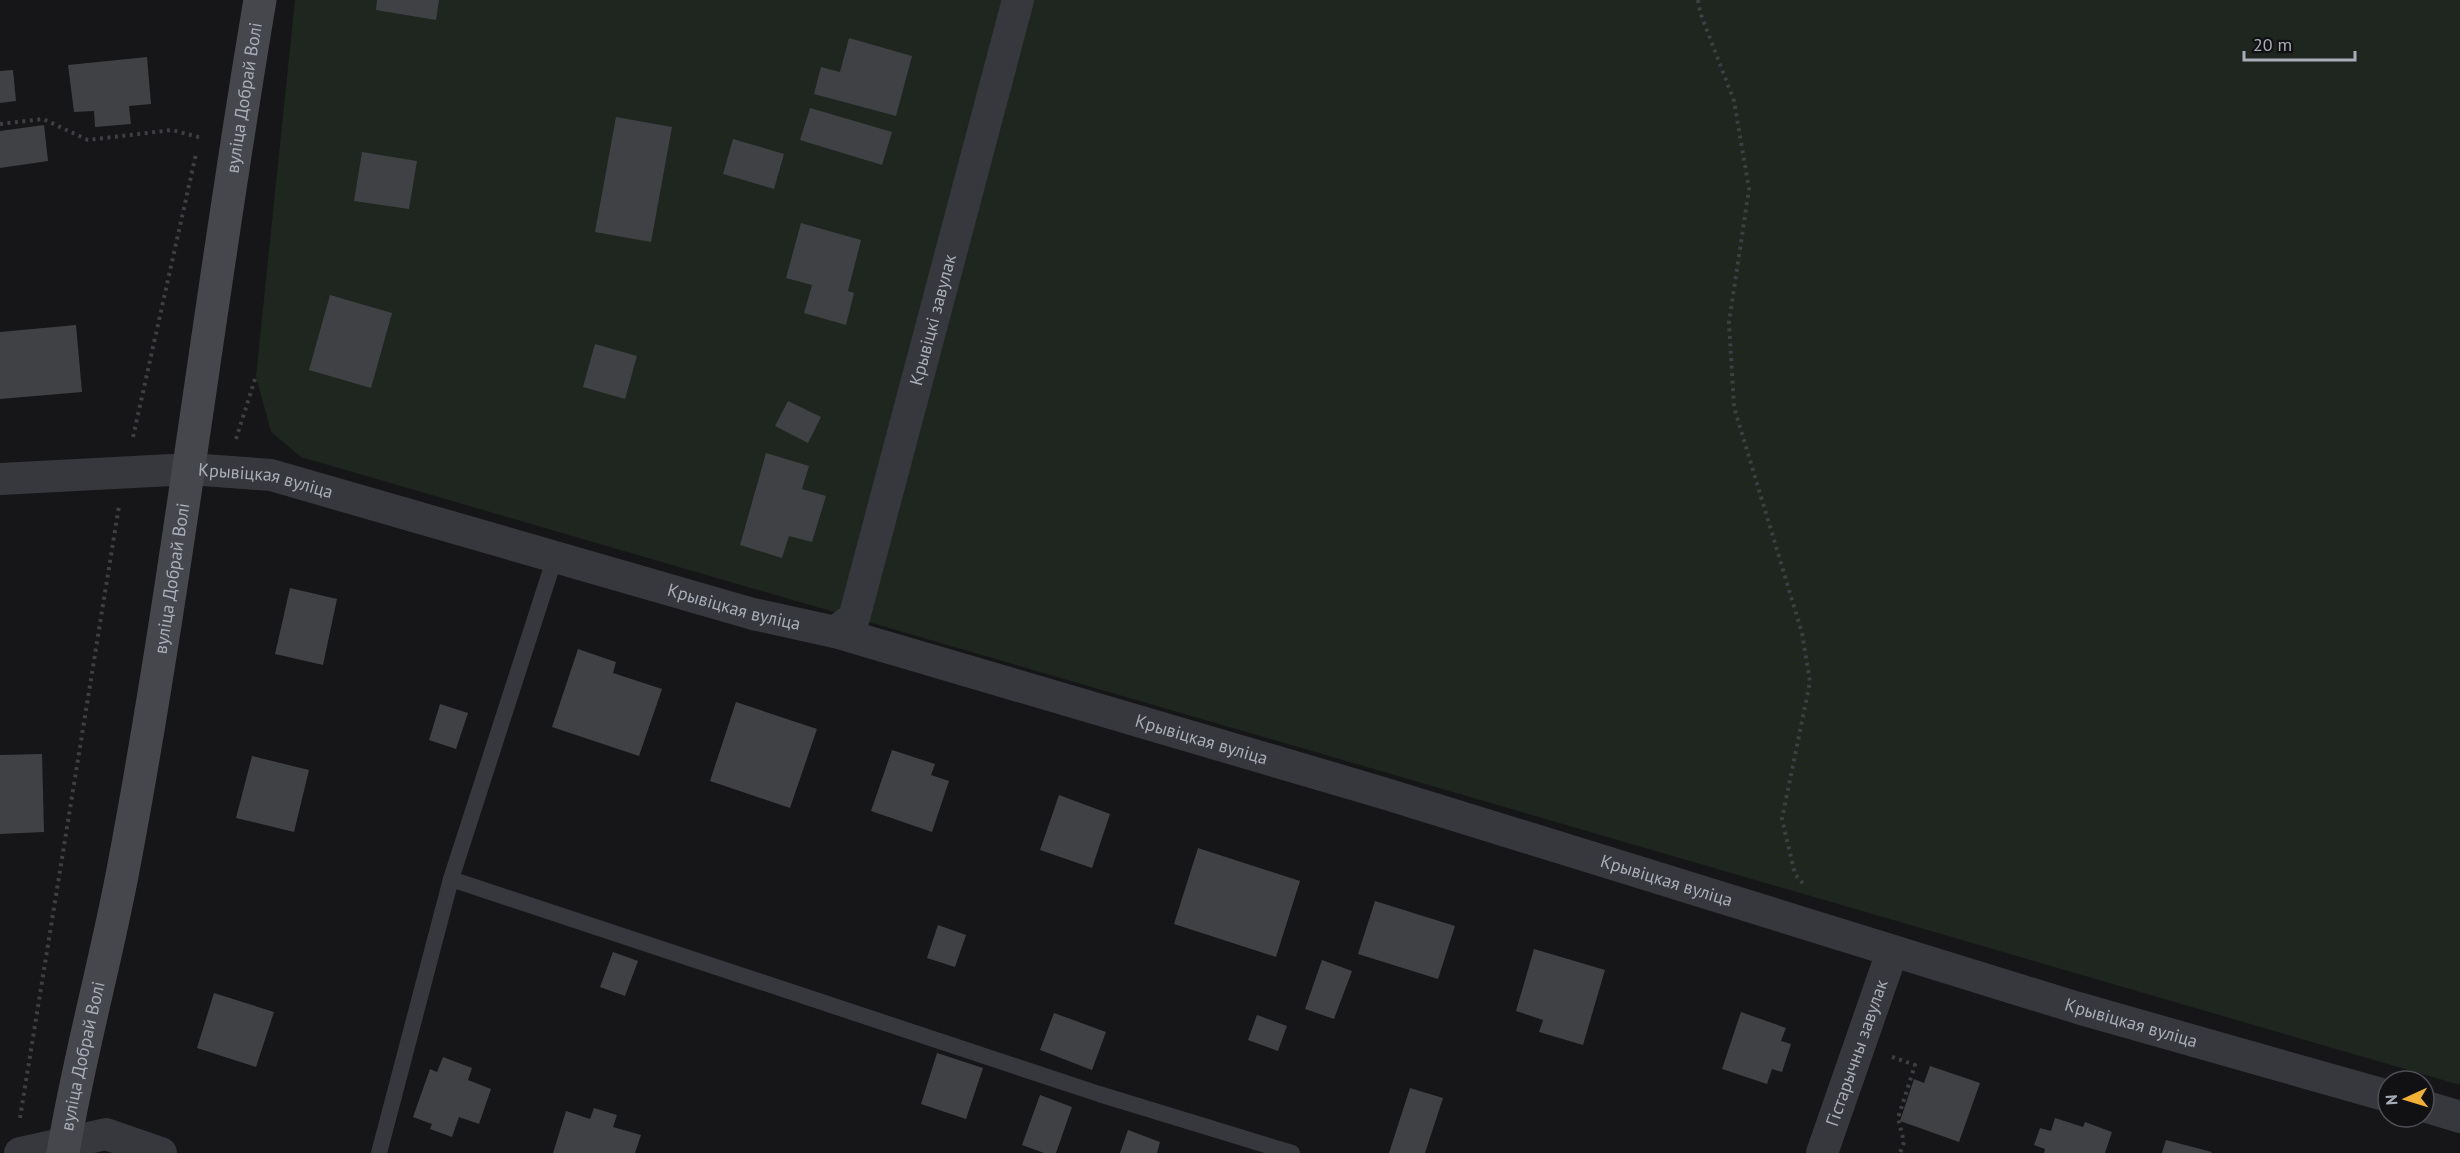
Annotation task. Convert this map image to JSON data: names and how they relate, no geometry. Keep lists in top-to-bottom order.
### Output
{
  "streets": {
    "street": [
      "вуліца Добрай Волі",
      "Крывіцкі завулак",
      "Крывіцкая вуліца",
      "Гістарычны завулак"
    ]
  },
  "crossings": [
    ["вуліца Добрай Волі", "Крывіцкая вуліца"],
    ["Крывіцкі завулак", "Крывіцкая вуліца"],
    ["Крывіцкая вуліца", "Гістарычны завулак"]
  ],
  "scale_bar": "20 m",
  "north": "left"
}
